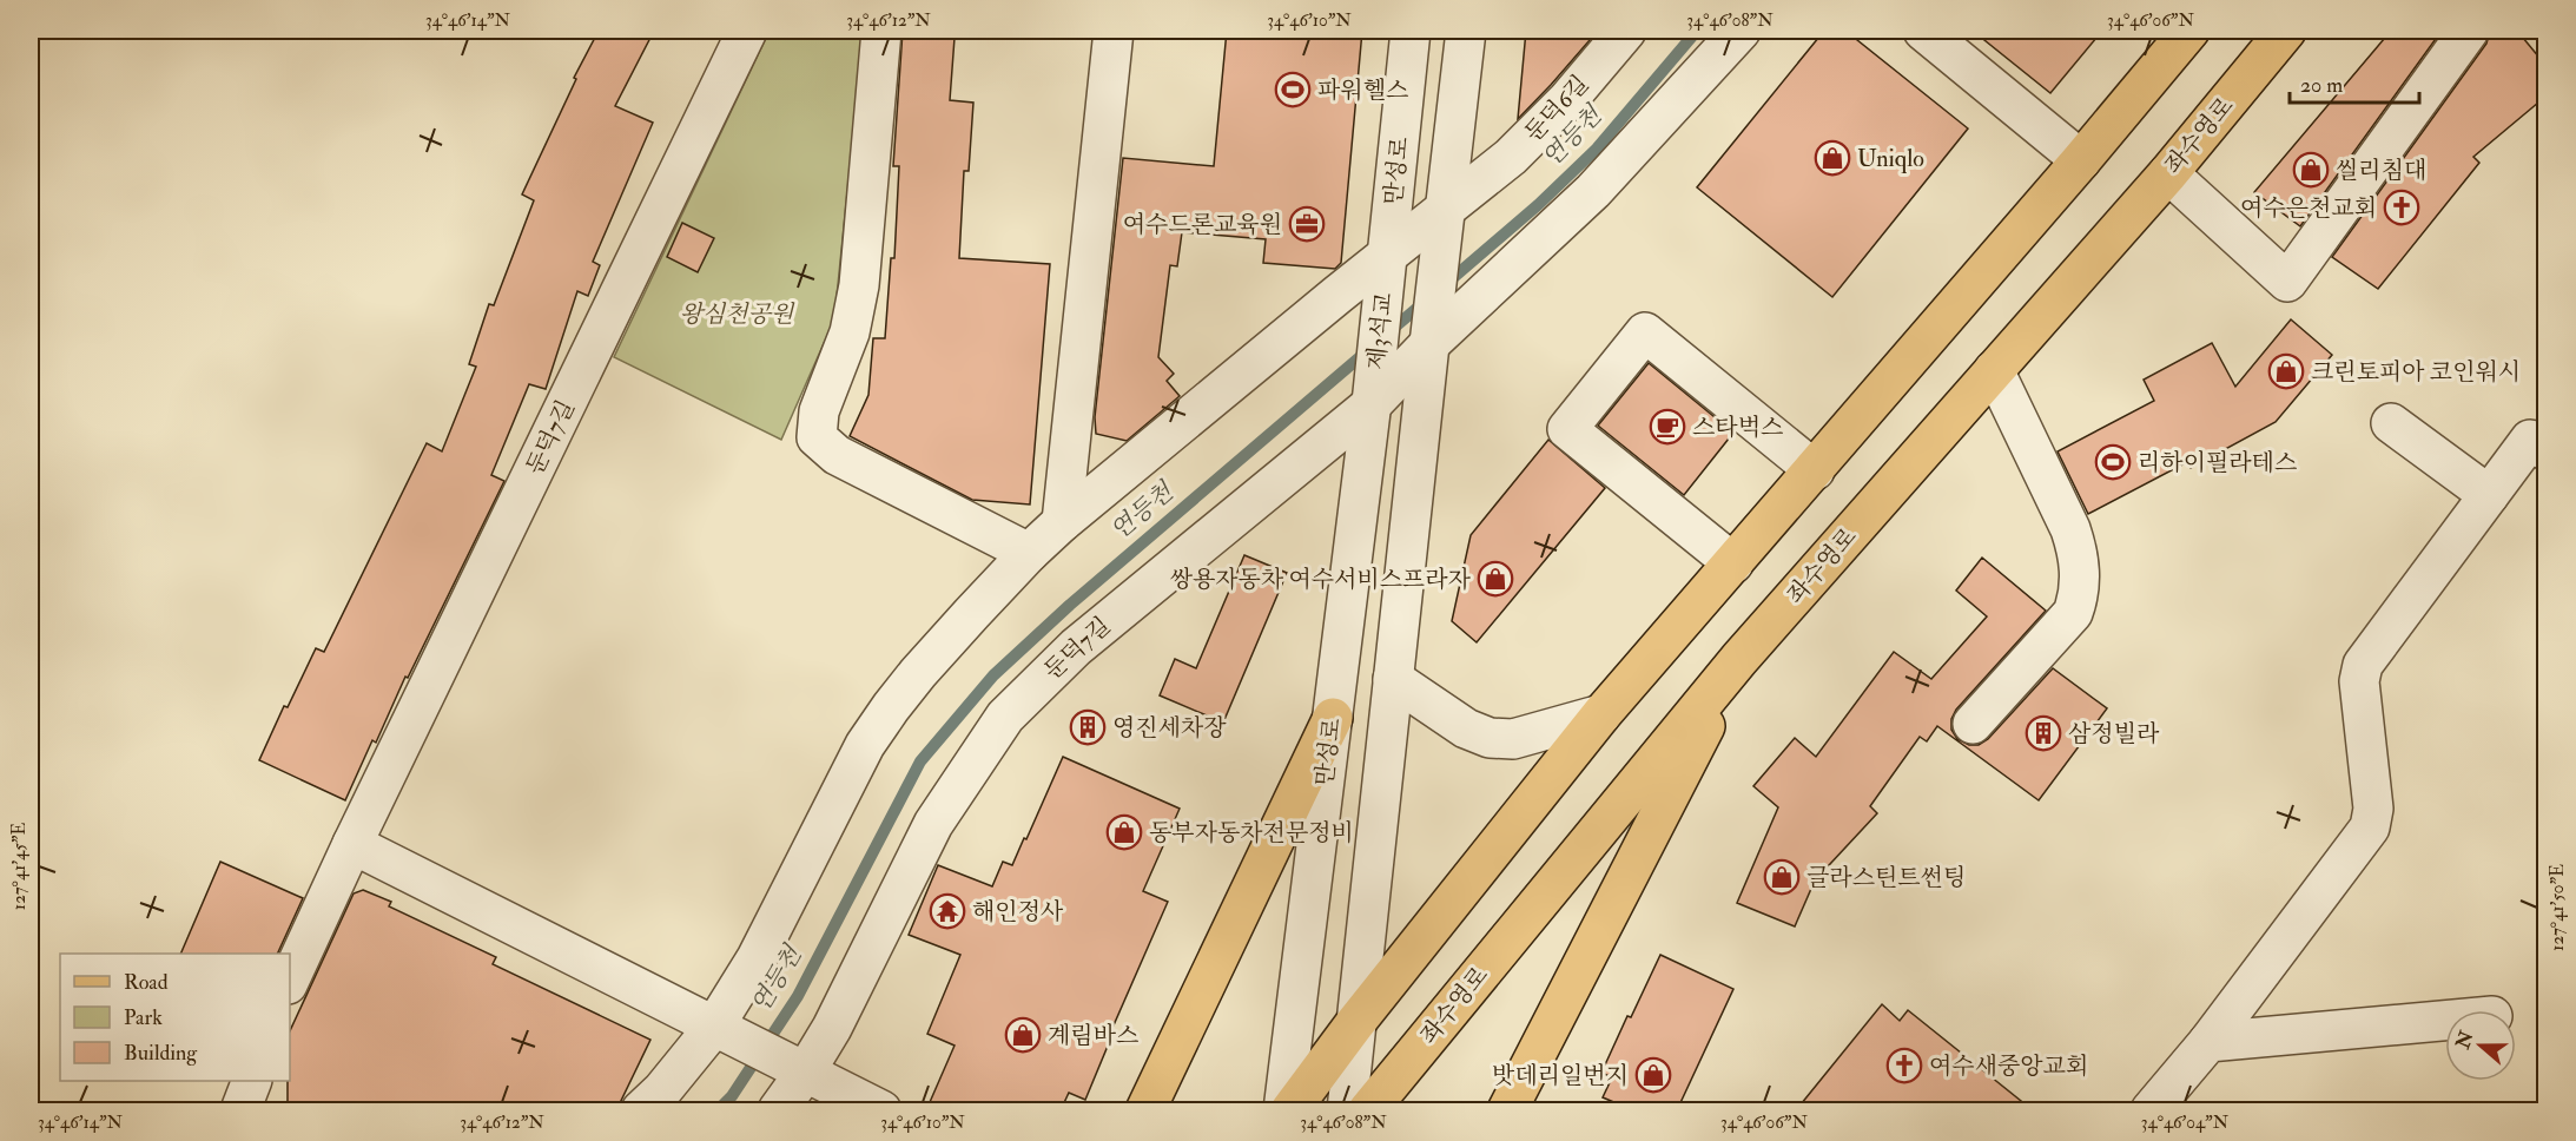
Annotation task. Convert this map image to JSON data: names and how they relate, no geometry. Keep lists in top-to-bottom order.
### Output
{
  "streets": {
    "main road": ["좌수영로"],
    "street": [
      "둔덕6길",
      "만성로",
      "제3석교",
      "둔덕7길"
    ]
  },
  "crossings": [
    ["만성로", "제3석교"],
    ["만성로", "둔덕7길"],
    ["제3석교", "둔덕7길"]
  ],
  "water": ["연등천"],
  "parks": ["왕심천공원"],
  "places": {
    "sports": ["파워헬스", "리하이필라테스"],
    "shop": [
      "Uniqlo",
      "씰리침대",
      "크린토피아 코인워시",
      "쌍용자동차 여수서비스프라자",
      "동부자동차전문정비",
      "글라스틴트썬팅",
      "계림바스",
      "밧데리일번지"
    ],
    "church": ["여수은천교회", "여수새중앙교회"],
    "office": ["여수드론교육원"],
    "cafe": ["스타벅스"],
    "building": ["영진세차장", "삼정빌라"],
    "temple": ["해인정사"]
  },
  "legend": ["Road", "Park", "Building"],
  "scale_bar": "20 m",
  "north": "left",
  "coordinates": [
    "34°46'14\"N",
    "34°46'12\"N",
    "34°46'10\"N",
    "34°46'08\"N",
    "34°46'06\"N",
    "127°41'45\"E",
    "127°41'50\"E",
    "34°46'04\"N"
  ]
}
